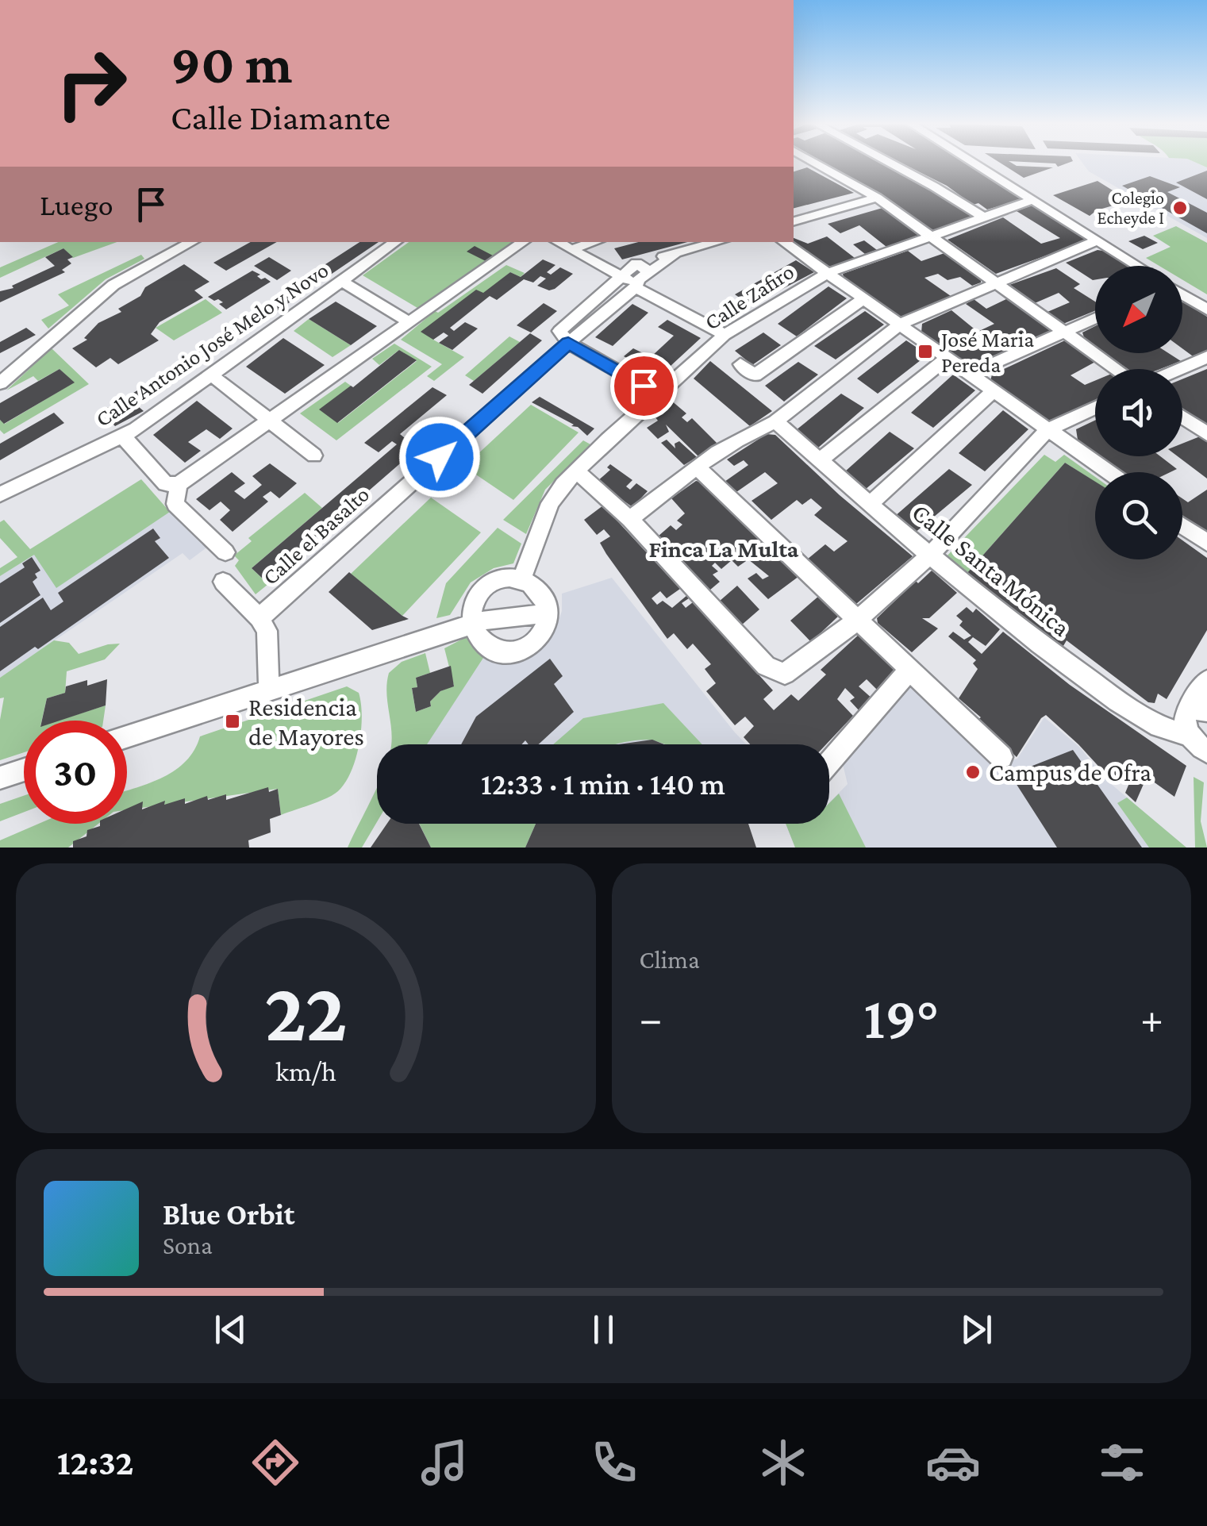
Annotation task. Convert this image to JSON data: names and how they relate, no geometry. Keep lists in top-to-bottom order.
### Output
{
  "streets": {
    "street": [
      "Calle Zafiro",
      "Calle Antonio José Melo y Novo",
      "Calle el Basalto",
      "Calle Santa Mónica"
    ]
  },
  "districts": ["Finca La Multa"],
  "places": {
    "other": ["Colegio Echeyde I", "Campus de Ofra"],
    "transit": ["José Maria Pereda", "Residencia de Mayores"]
  },
  "north": "bottom left",
  "page": {
    "turn": ["90 m", "Calle Diamante"],
    "then": "Luego",
    "limit": "30",
    "trip": "12:33 · 1 min · 140 m",
    "tile": "Clima",
    "heat": ["−", "19°", "+"],
    "song": ["Blue Orbit", "Sona"],
    "tabs": "12:32",
    "gauge": ["22", "km/h"]
  }
}
